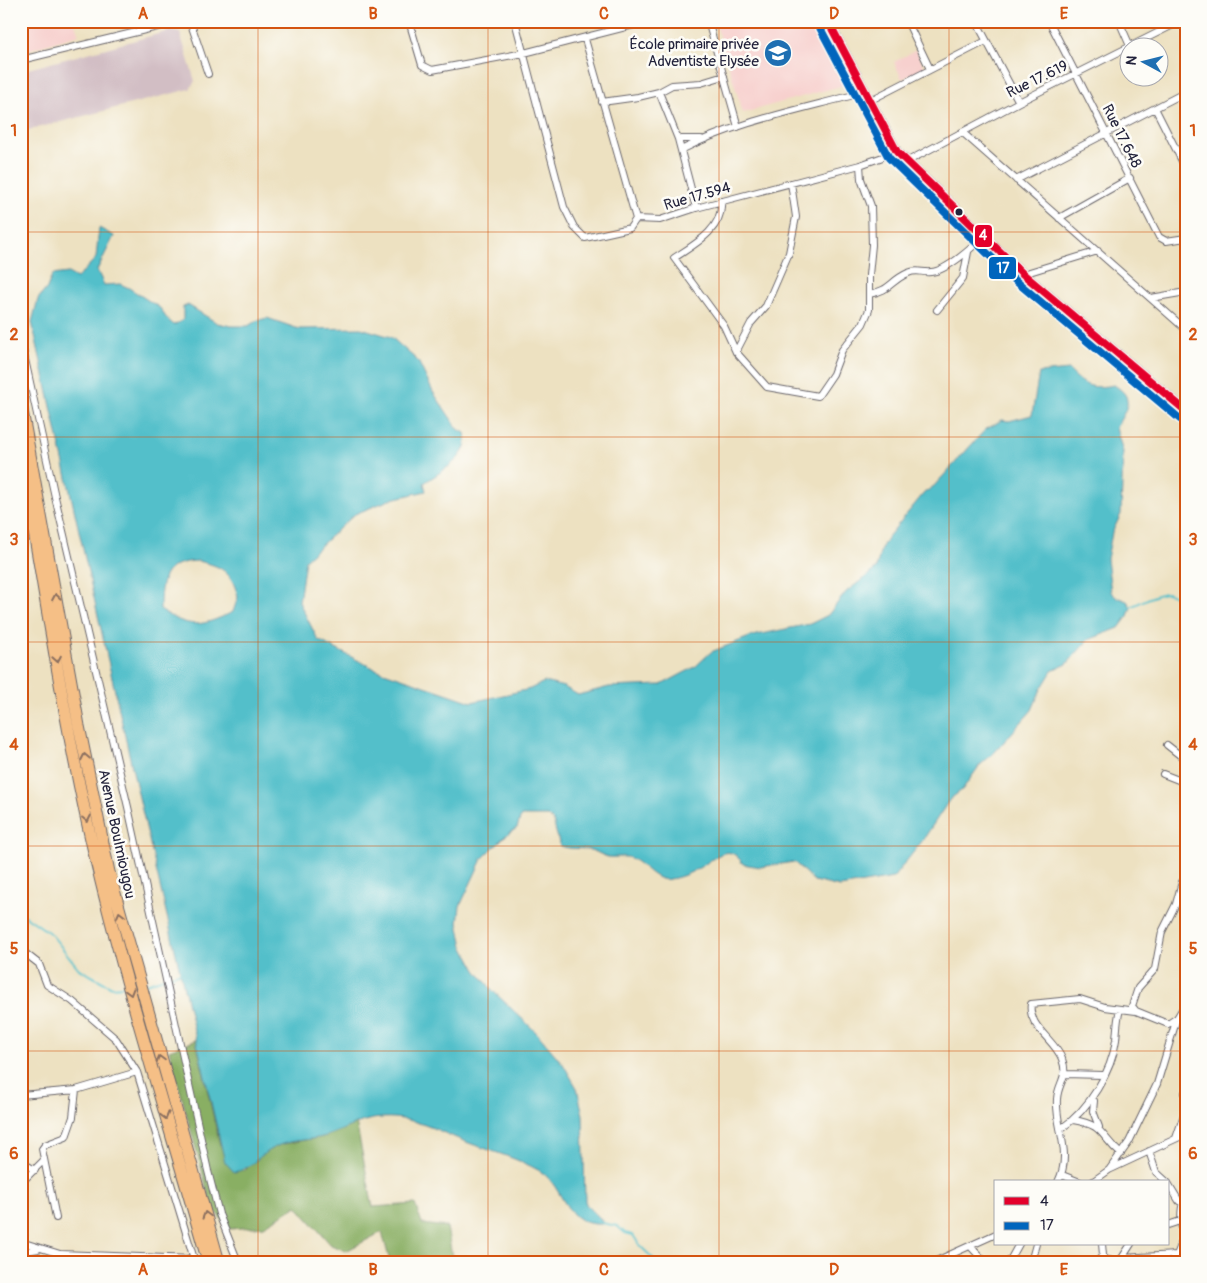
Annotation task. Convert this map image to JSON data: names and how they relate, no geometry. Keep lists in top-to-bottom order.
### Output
{
  "streets": {
    "highway": ["Avenue Boulmiougou"],
    "street": ["Rue 17.619", "Rue 17.648", "Rue 17.594"]
  },
  "crossings": [
    ["Rue 17.619", "Rue 17.648"]
  ],
  "places": {
    "school or university": ["École primaire privée Adventiste Elysée"]
  },
  "lines": ["transit line 4", "transit line 17"],
  "legend": ["4", "17"],
  "north": "left",
  "grid": {
    "columns": [
      "A",
      "B",
      "C",
      "D",
      "E"
    ],
    "rows": [
      "1",
      "2",
      "3",
      "4",
      "5",
      "6"
    ]
  }
}
